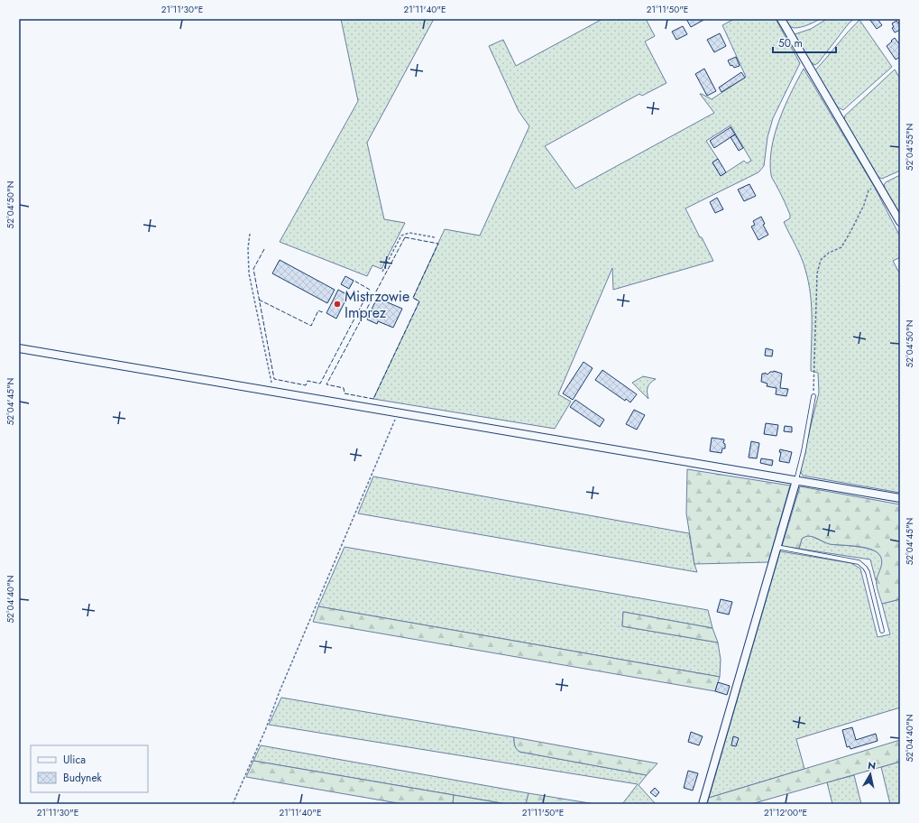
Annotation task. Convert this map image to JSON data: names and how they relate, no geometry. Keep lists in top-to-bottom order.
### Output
{
  "places": ["Mistrzowie Imprez"],
  "legend": ["Ulica", "Budynek"],
  "scale_bar": "50 m",
  "north": "top",
  "coordinates": [
    "21°11'30\"E",
    "21°11'40\"E",
    "21°11'50\"E",
    "52°04'55\"N",
    "52°04'50\"N",
    "52°04'45\"N",
    "52°04'40\"N",
    "21°12'00\"E"
  ]
}
